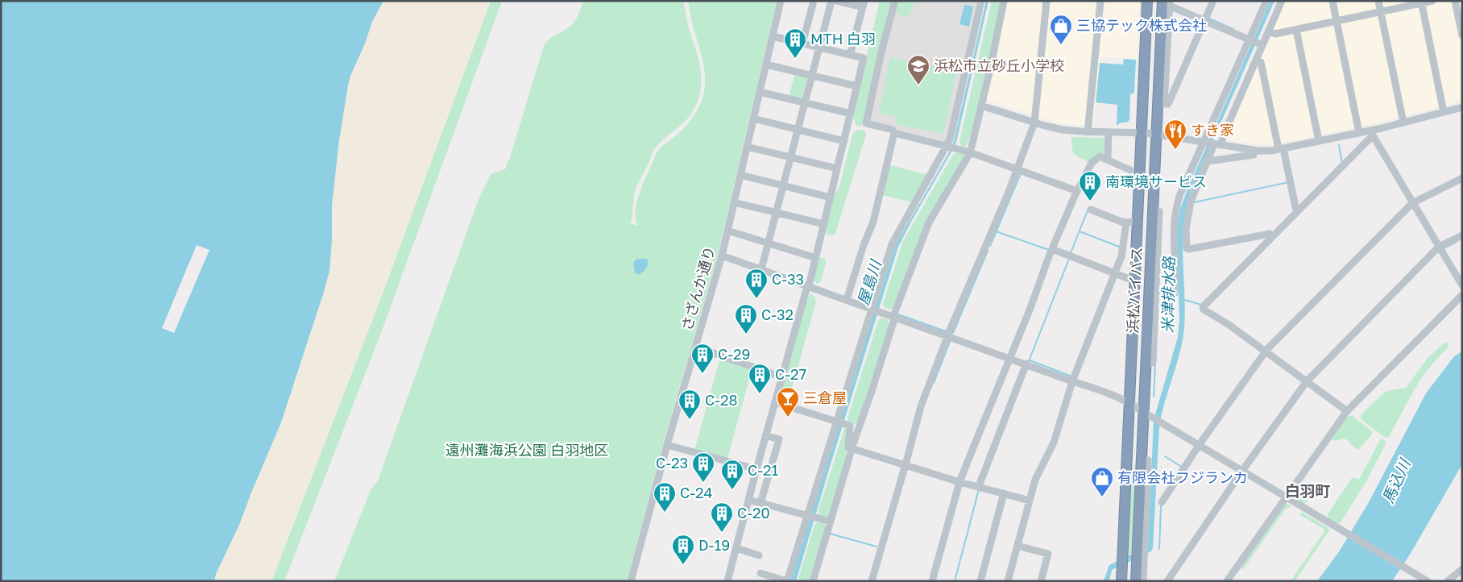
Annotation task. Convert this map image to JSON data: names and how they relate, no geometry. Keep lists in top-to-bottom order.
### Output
{
  "streets": {
    "highway": ["浜松バイパス"],
    "street": ["さざんか通り"]
  },
  "districts": ["白羽町"],
  "water": ["屋島川", "米津排水路", "馬込川"],
  "parks": ["遠州灘海浜公園 白羽地区"],
  "places": {
    "shop": ["三協テック株式会社", "有限会社フジランカ"],
    "building": [
      "MTH 白羽",
      "南環境サービス",
      "C-33",
      "C-32",
      "C-29",
      "C-27",
      "C-28",
      "C-23",
      "C-21",
      "C-24",
      "C-20",
      "D-19"
    ],
    "school or university": ["浜松市立砂丘小学校"],
    "restaurant": ["すき家"],
    "bar": ["三倉屋"]
  }
}
